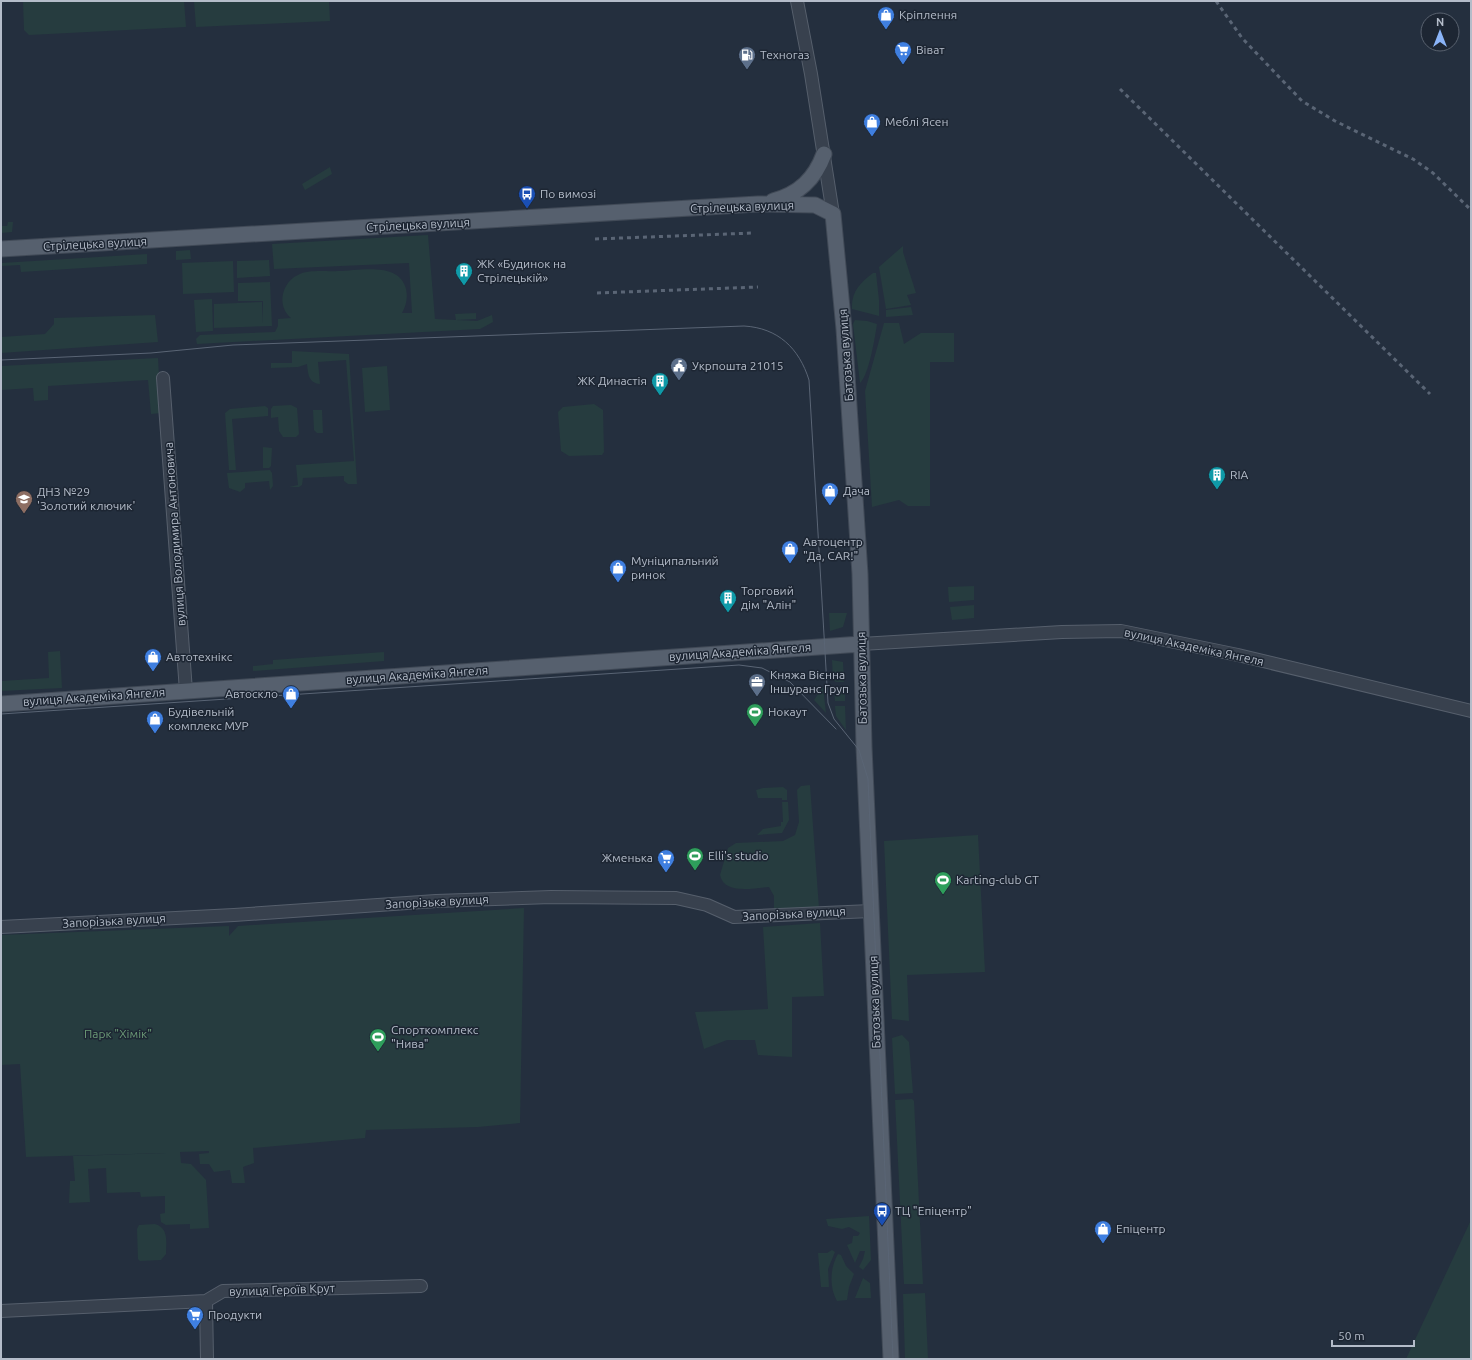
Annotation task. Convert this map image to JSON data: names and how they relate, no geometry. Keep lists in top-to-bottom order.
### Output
{
  "streets": {
    "main road": ["Стрілецька вулиця", "Батозька вулиця", "вулиця Академіка Янгеля"],
    "street": ["вулиця Володимира Антоновича", "Запорізька вулиця", "вулиця Героїв Крут"]
  },
  "crossings": [
    ["Стрілецька вулиця", "Батозька вулиця"],
    ["Батозька вулиця", "вулиця Академіка Янгеля"],
    ["Батозька вулиця", "Запорізька вулиця"],
    ["вулиця Володимира Антоновича", "вулиця Академіка Янгеля"]
  ],
  "parks": ["Парк \"Хімік\""],
  "places": {
    "shop": [
      "Кріплення",
      "Меблі Ясен",
      "Дача",
      "Автоцентр \"Да, CAR!\"",
      "Муніципальний ринок",
      "Автотехнікс",
      "Автоскло",
      "Будівельній комплекс МУР",
      "Епіцентр"
    ],
    "supermarket": ["Віват", "Жменька", "Продукти"],
    "fuel station": ["Техногаз"],
    "bus stop": ["По вимозі", "ТЦ \"Епіцентр\""],
    "building": [
      "ЖК «Будинок на Стрілецькій»",
      "ЖК Династія",
      "RIA",
      "Торговий дім \"Алін\""
    ],
    "public building": ["Укрпошта 21015"],
    "school or university": ["ДНЗ №29 'Золотий ключик'"],
    "office": ["Княжа Вієнна Іншуранс Груп"],
    "sports": [
      "Нокаут",
      "Elli's studio",
      "Karting-club GT",
      "Спорткомплекс \"Нива\""
    ]
  },
  "scale_bar": "50 m",
  "north": "top"
}
